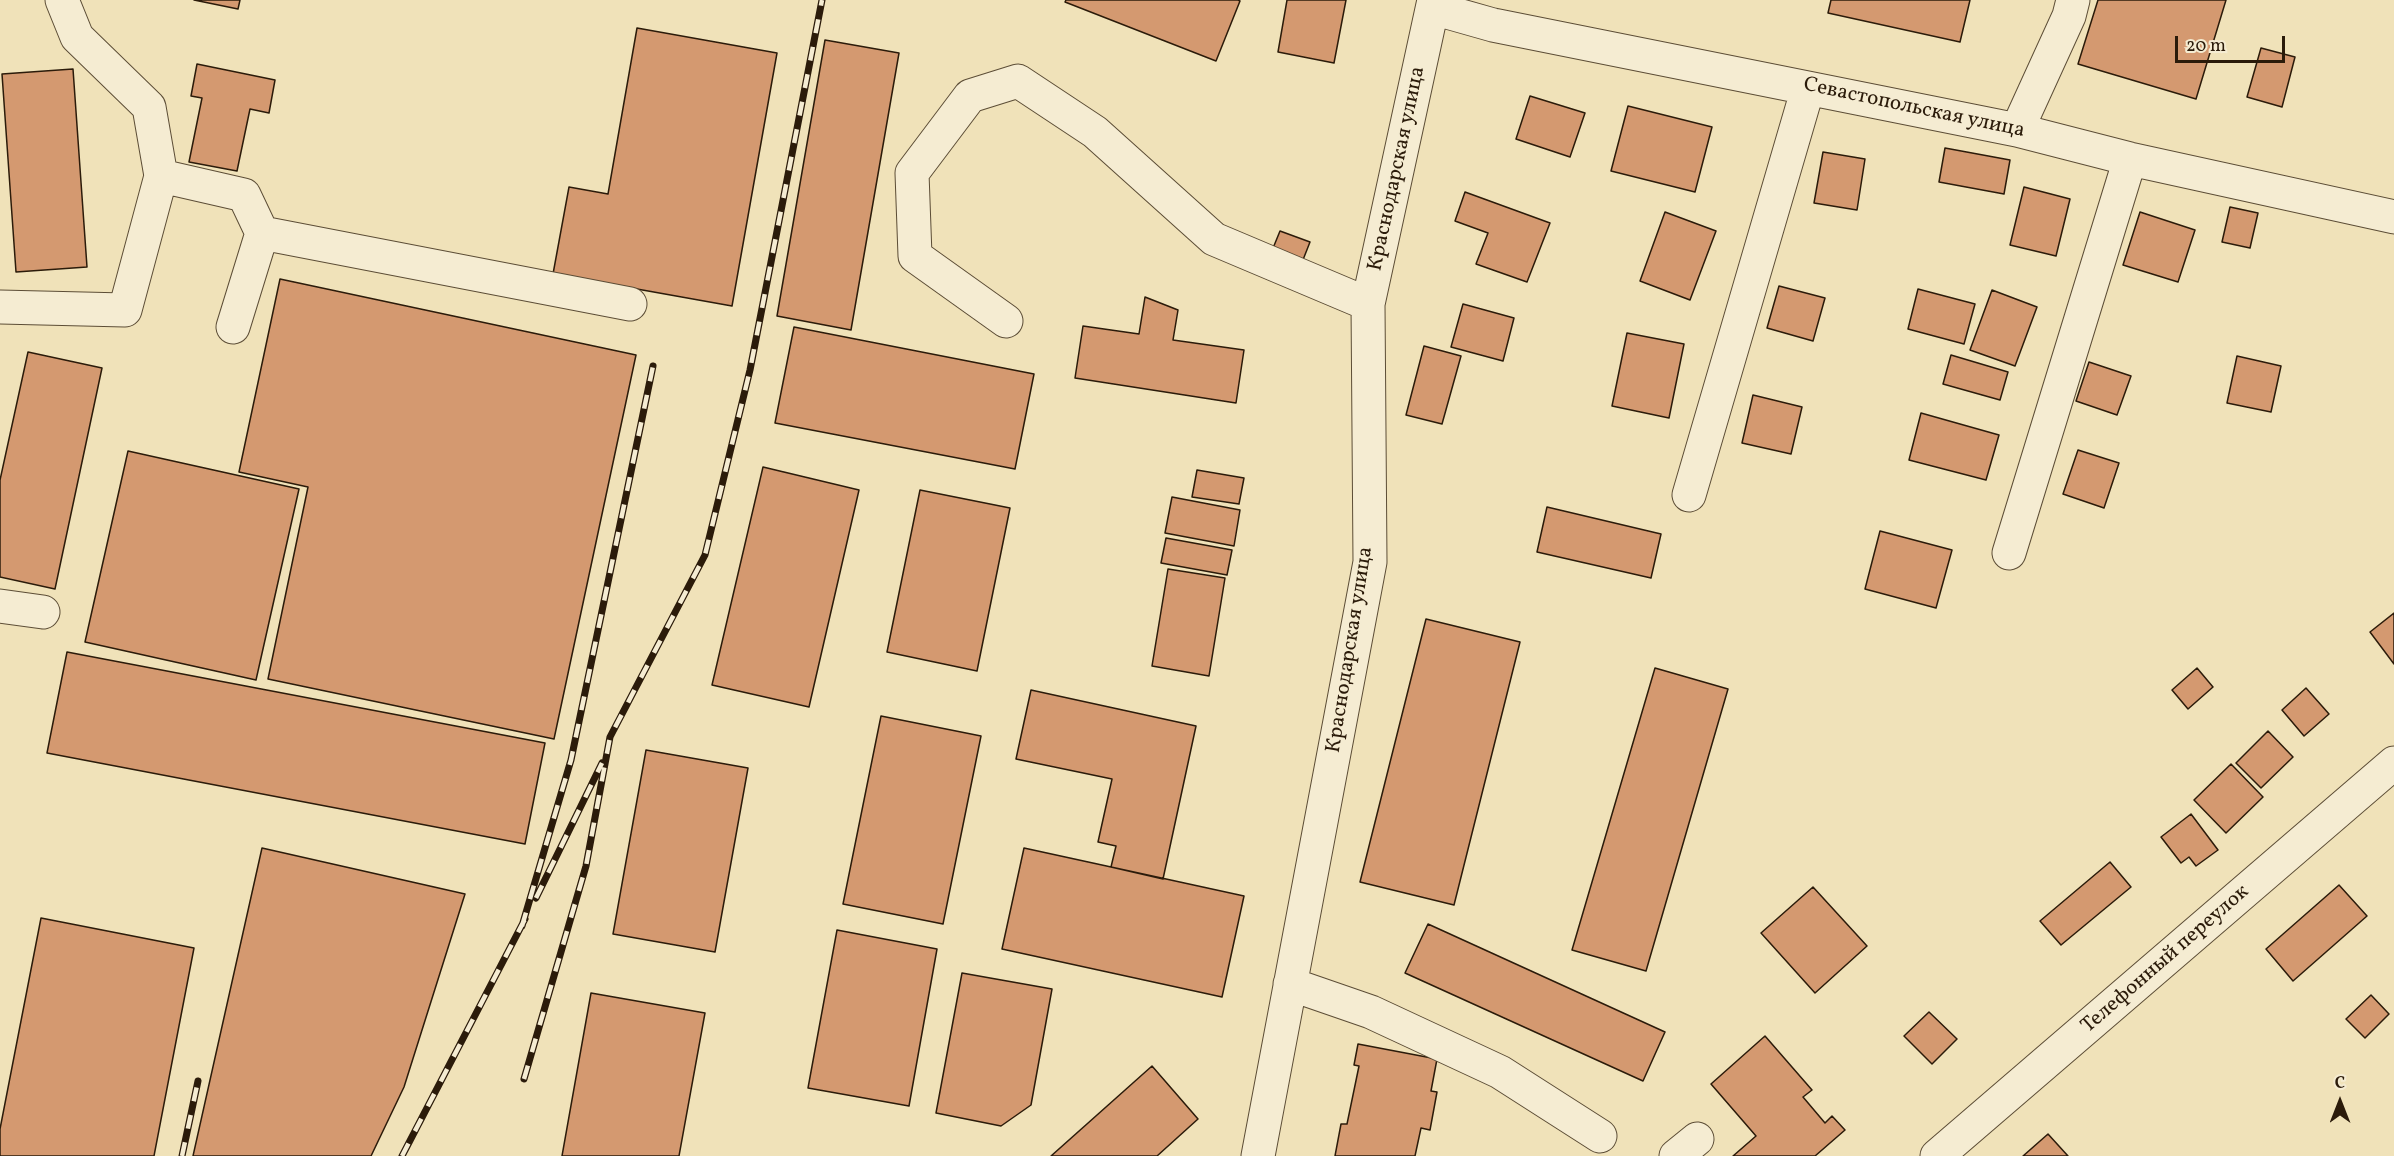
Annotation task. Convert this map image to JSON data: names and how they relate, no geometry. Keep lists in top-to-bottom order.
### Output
{
  "streets": {
    "street": ["Севастопольская улица", "Краснодарская улица", "Телефонный переулок"]
  },
  "crossings": [
    ["Севастопольская улица", "Краснодарская улица"]
  ],
  "scale_bar": "20 m",
  "north": "top"
}
